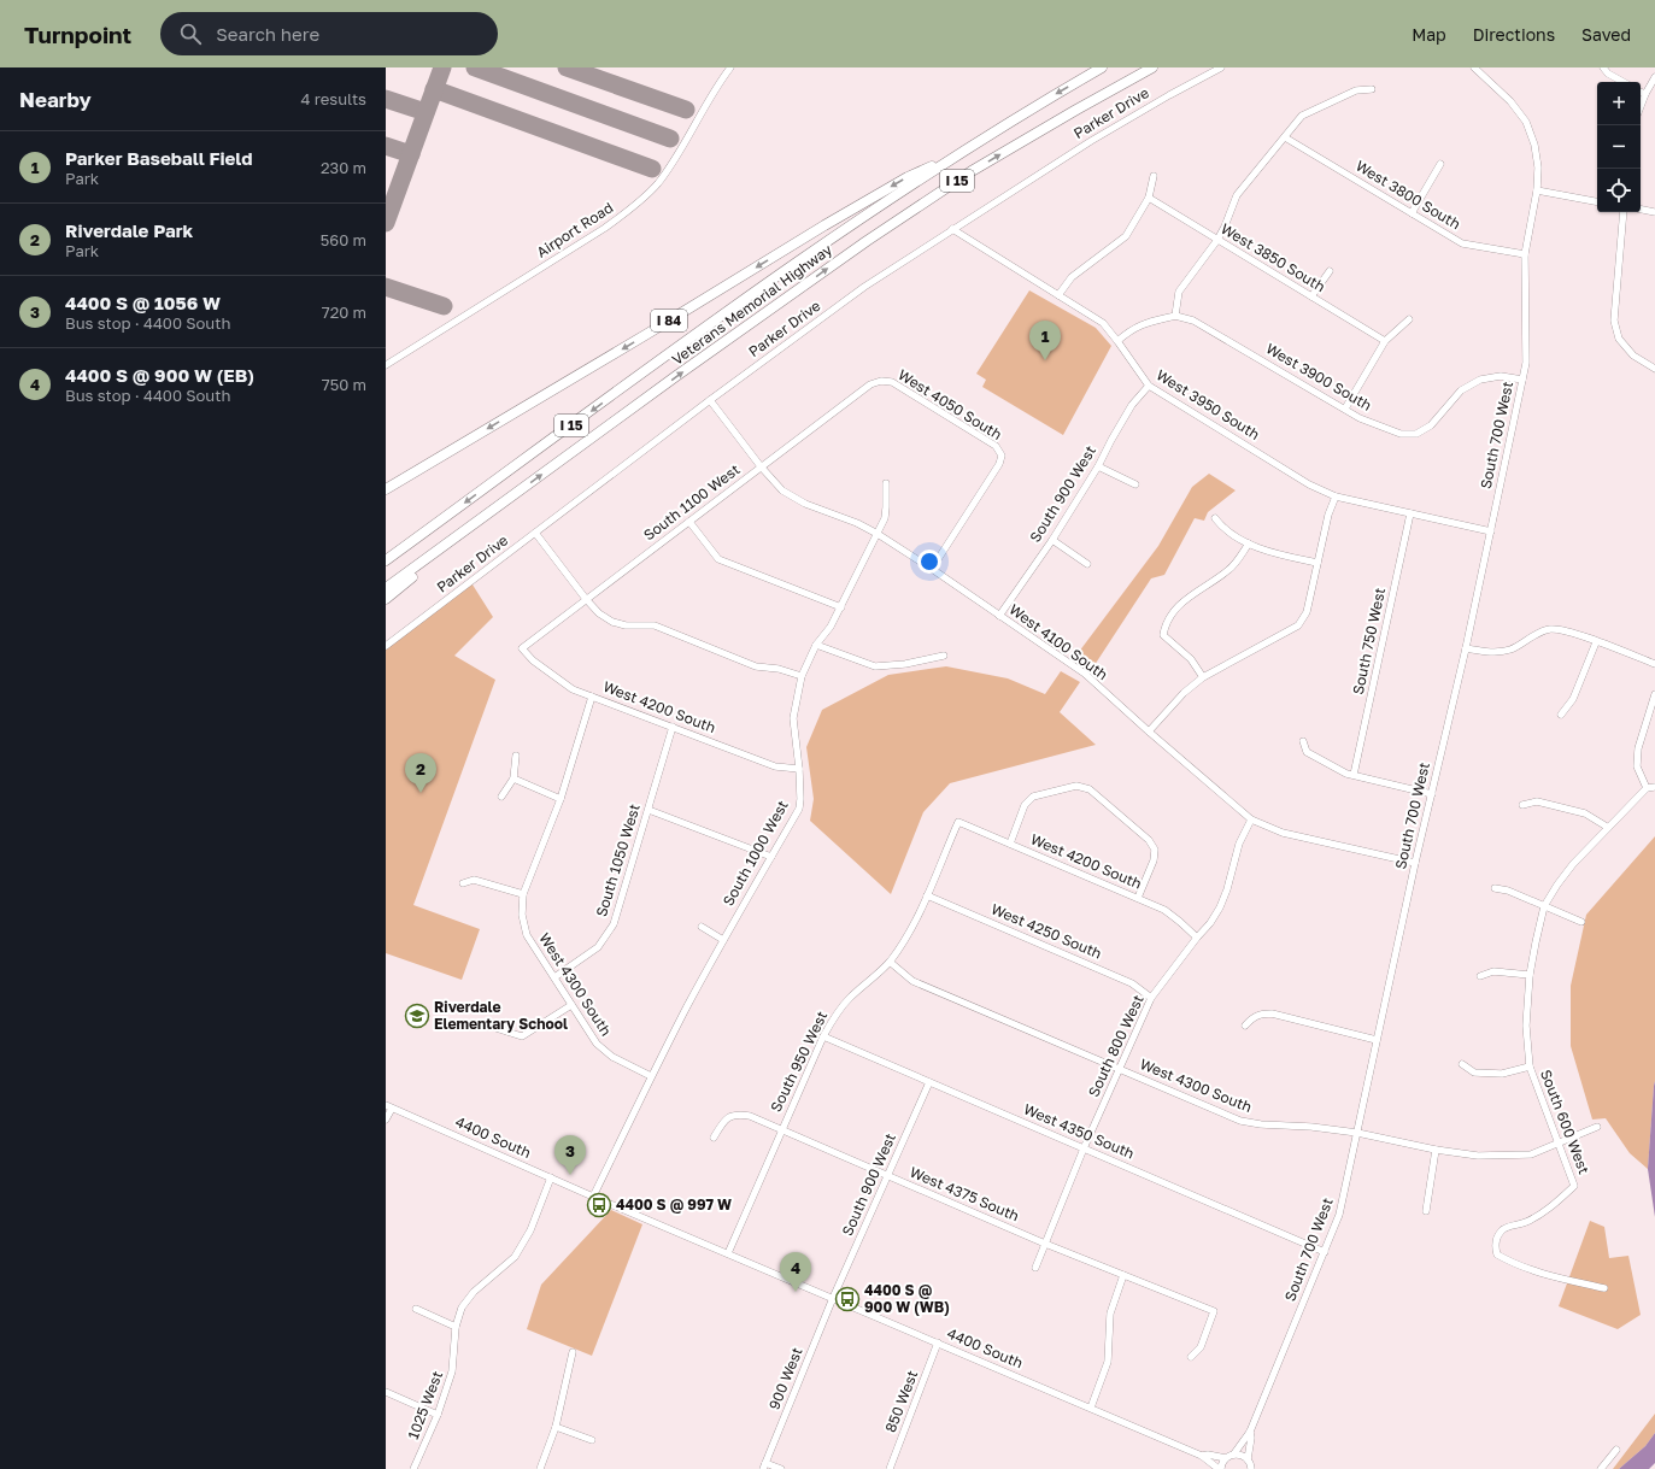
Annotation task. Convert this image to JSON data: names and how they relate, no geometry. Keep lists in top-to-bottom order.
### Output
{
  "streets": {
    "highway": ["I 15", "Veterans Memorial Highway", "I 84"],
    "street": [
      "Parker Drive",
      "West 3800 South",
      "Airport Road",
      "West 3850 South",
      "West 3900 South",
      "West 4050 South",
      "West 3950 South",
      "South 700 West",
      "South 900 West",
      "South 1100 West",
      "South 750 West",
      "West 4100 South",
      "West 4200 South",
      "South 1000 West",
      "South 1050 West",
      "West 4250 South",
      "West 4300 South",
      "South 800 West",
      "South 950 West",
      "South 600 West",
      "West 4350 South",
      "4400 South",
      "West 4375 South",
      "900 West",
      "850 West",
      "1025 West"
    ]
  },
  "crossings": [
    ["Parker Drive", "West 3950 South"],
    ["Parker Drive", "West 4100 South"],
    ["West 3800 South", "South 700 West"],
    ["Veterans Memorial Highway", "I 84"],
    ["West 3900 South", "South 700 West"],
    ["West 4050 South", "South 1100 West"],
    ["West 4050 South", "West 4100 South"],
    ["West 3950 South", "South 700 West"],
    ["West 3950 South", "South 900 West"],
    ["West 3950 South", "South 750 West"],
    ["South 700 West", "West 4100 South"],
    ["South 700 West", "West 4300 South"],
    ["South 700 West", "West 4350 South"],
    ["South 900 West", "West 4100 South"],
    ["South 900 West", "West 4350 South"],
    ["South 900 West", "4400 South"],
    ["South 900 West", "West 4375 South"],
    ["South 900 West", "900 West"],
    ["South 1100 West", "West 4100 South"],
    ["South 1100 West", "West 4200 South"],
    ["West 4100 South", "South 1000 West"],
    ["West 4100 South", "South 800 West"],
    ["West 4200 South", "South 1000 West"],
    ["West 4200 South", "South 1050 West"],
    ["West 4200 South", "South 800 West"],
    ["West 4200 South", "South 950 West"],
    ["South 1000 West", "West 4300 South"],
    ["South 1000 West", "4400 South"],
    ["South 1050 West", "West 4300 South"],
    ["West 4250 South", "South 800 West"],
    ["West 4250 South", "South 950 West"],
    ["West 4300 South", "South 800 West"],
    ["West 4300 South", "South 950 West"],
    ["West 4300 South", "South 600 West"],
    ["South 800 West", "West 4350 South"],
    ["South 800 West", "West 4375 South"],
    ["South 950 West", "West 4350 South"],
    ["South 950 West", "4400 South"],
    ["South 950 West", "West 4375 South"],
    ["4400 South", "900 West"],
    ["4400 South", "850 West"],
    ["4400 South", "1025 West"]
  ],
  "places": {
    "school or university": ["Riverdale Elementary School"],
    "bus stop": ["4400 S @ 997 W", "4400 S @ 900 W (WB)"]
  },
  "page": {
    "header": "Turnpoint",
    "search": "Search here",
    "nav": ["Map", "Directions", "Saved"],
    "heading": ["Nearby", "4 results"],
    "map_buttons": ["+", "−"],
    "list": [
      {
        "mark": "1",
        "name": "Parker Baseball Field",
        "note": "Park",
        "value": "230 m"
      },
      {
        "mark": "2",
        "name": "Riverdale Park",
        "note": "Park",
        "value": "560 m"
      },
      {
        "mark": "3",
        "name": "4400 S @ 1056 W",
        "note": "Bus stop · 4400 South",
        "value": "720 m"
      },
      {
        "mark": "4",
        "name": "4400 S @ 900 W (EB)",
        "note": "Bus stop · 4400 South",
        "value": "750 m"
      }
    ],
    "pins": [
      "1",
      "2",
      "3",
      "4"
    ]
  }
}
